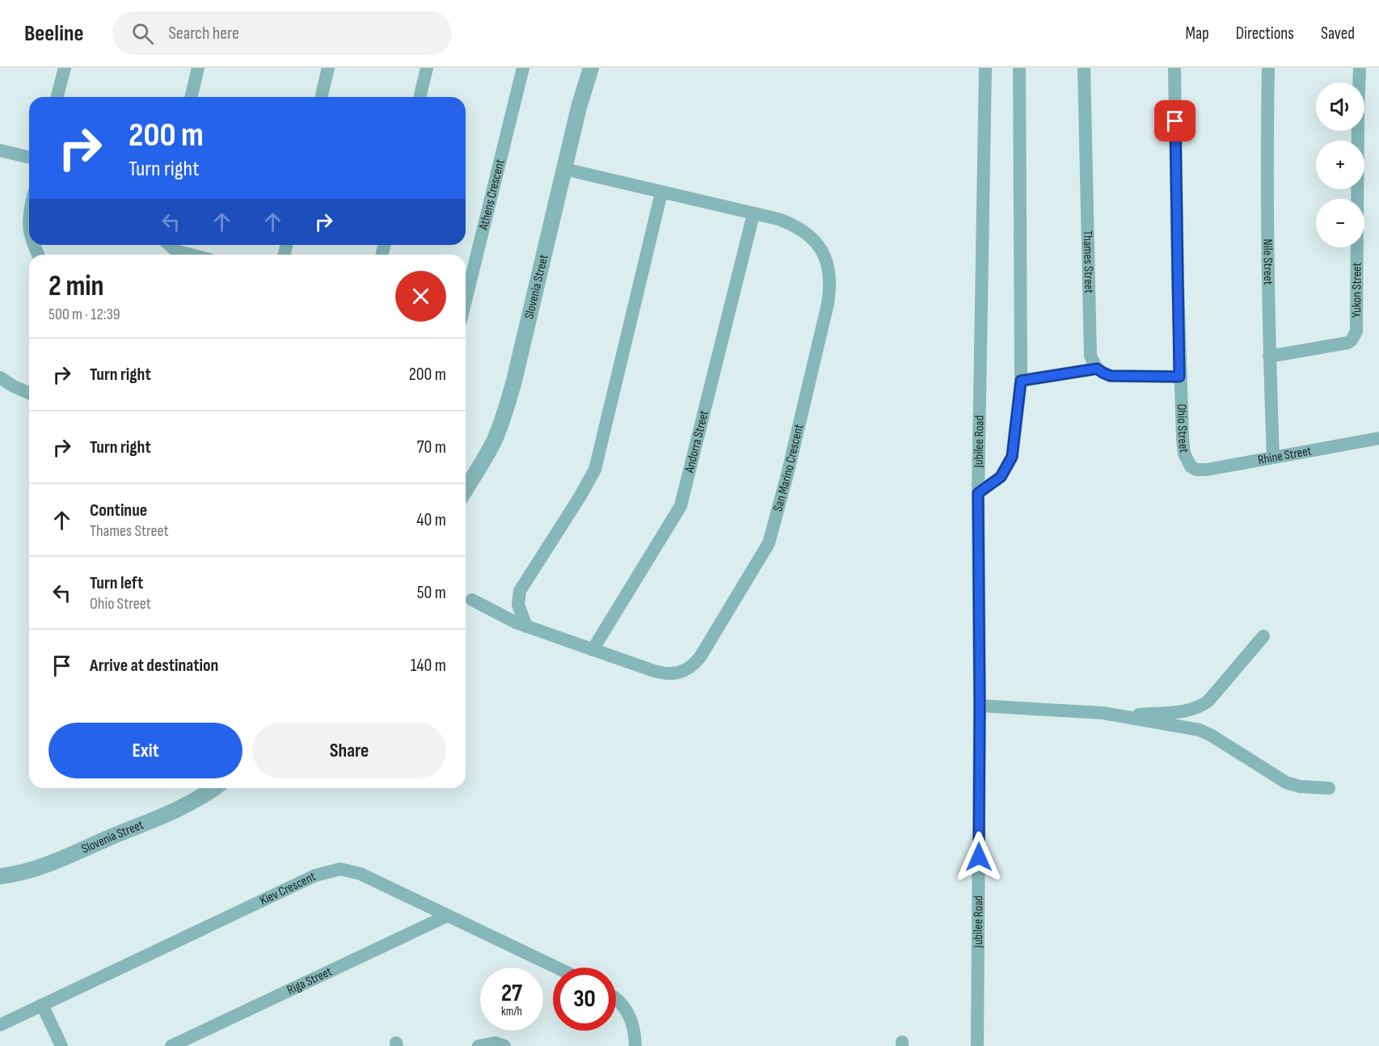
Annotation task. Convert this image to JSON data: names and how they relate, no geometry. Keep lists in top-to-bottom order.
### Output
{
  "streets": {
    "street": [
      "Athens Crescent",
      "Thames Street",
      "Nile Street",
      "Slovenia Street",
      "Yukon Street",
      "Ohio Street",
      "Jubilee Road",
      "Andorra Street",
      "Rhine Street",
      "San Marino Crescent",
      "Kiev Crescent",
      "Riga Street"
    ]
  },
  "crossings": [
    ["Nile Street", "Yukon Street"],
    ["Nile Street", "Rhine Street"],
    ["Slovenia Street", "San Marino Crescent"],
    ["Ohio Street", "Rhine Street"],
    ["Andorra Street", "San Marino Crescent"],
    ["Kiev Crescent", "Riga Street"]
  ],
  "page": {
    "header": "Beeline",
    "search": "Search here",
    "nav": ["Map", "Directions", "Saved"],
    "map_buttons": ["+", "−"],
    "turn": ["200 m", "Turn right"],
    "heading": ["2 min", "500 m · 12:39"],
    "list": [
      {
        "name": "Turn right",
        "value": "200 m"
      },
      {
        "name": "Turn right",
        "value": "70 m"
      },
      {
        "name": "Continue",
        "note": "Thames Street",
        "value": "40 m"
      },
      {
        "name": "Turn left",
        "note": "Ohio Street",
        "value": "50 m"
      },
      {
        "name": "Arrive at destination",
        "value": "140 m"
      }
    ],
    "buttons": ["Exit", "Share"],
    "speed": "27 km/h",
    "limit": "30"
  }
}
